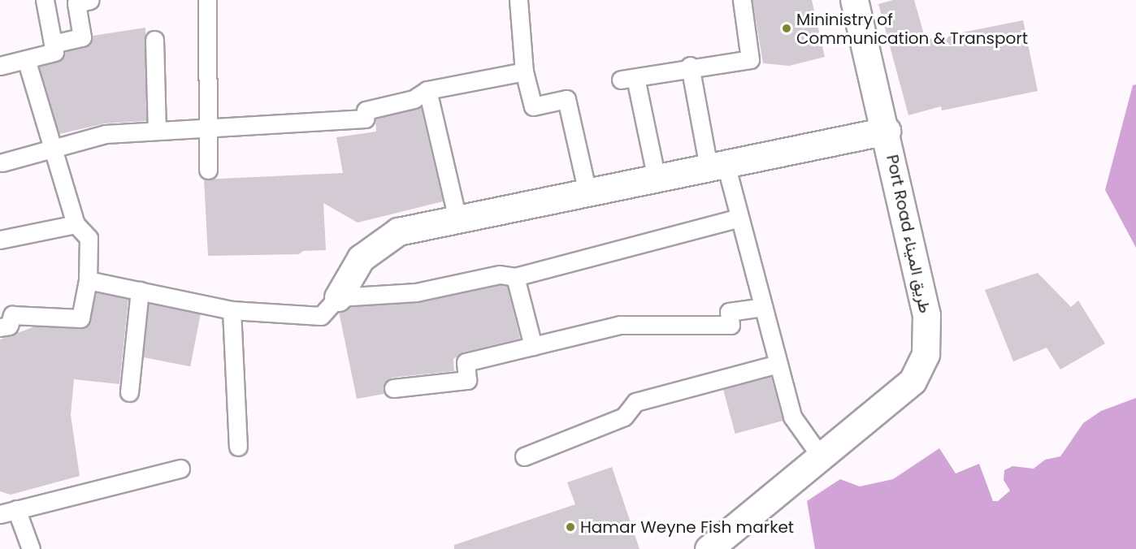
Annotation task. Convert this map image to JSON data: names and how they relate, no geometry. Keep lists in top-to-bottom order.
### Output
{
  "streets": {
    "main road": ["Port Road طريق الميناء"]
  },
  "places": ["Mininistry of Communication & Transport", "Hamar Weyne Fish market"]
}
